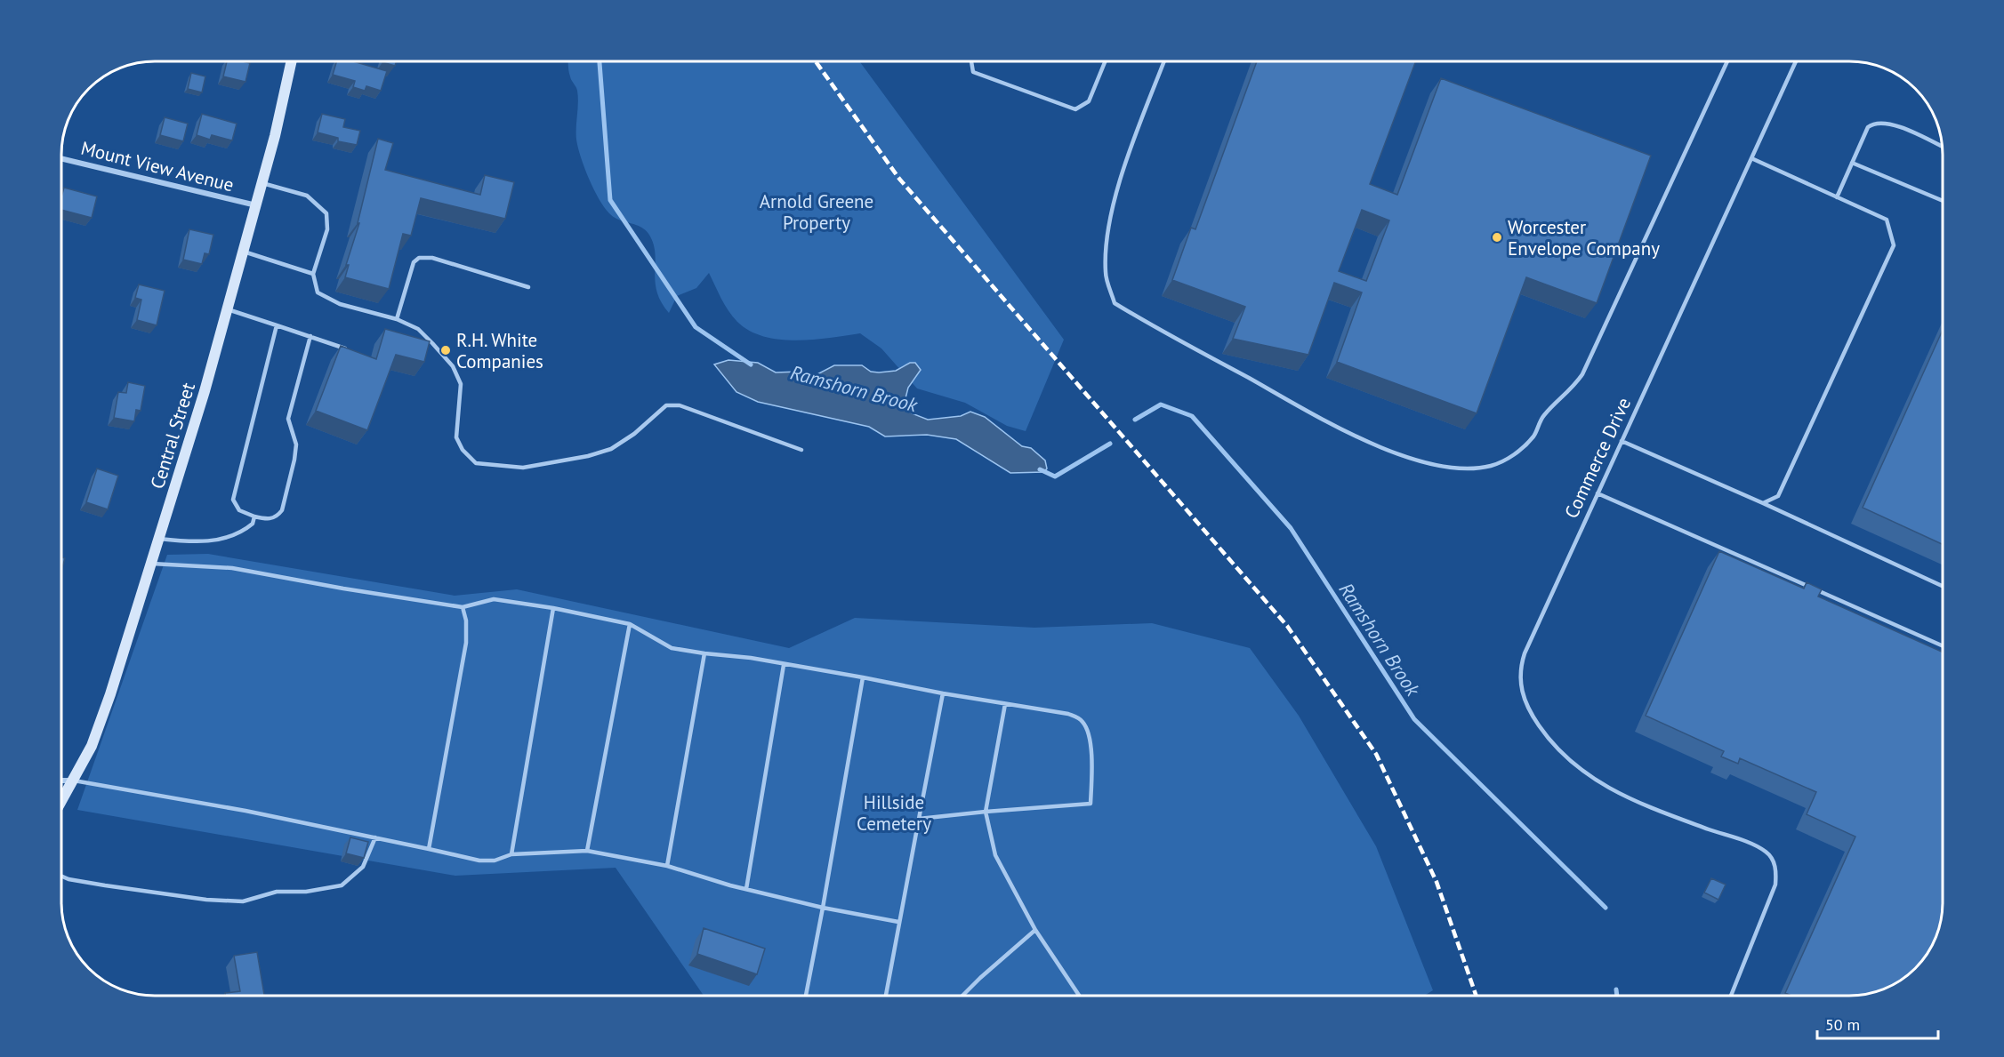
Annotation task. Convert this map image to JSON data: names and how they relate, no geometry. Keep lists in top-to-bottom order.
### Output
{
  "streets": {
    "street": ["Mount View Avenue", "Central Street"],
    "lane": ["Commerce Drive"]
  },
  "crossings": [
    ["Mount View Avenue", "Central Street"]
  ],
  "water": ["Ramshorn Brook"],
  "parks": ["Arnold Greene Property", "Hillside Cemetery"],
  "places": ["Worcester Envelope Company", "R.H. White Companies"],
  "scale_bar": "50 m"
}
